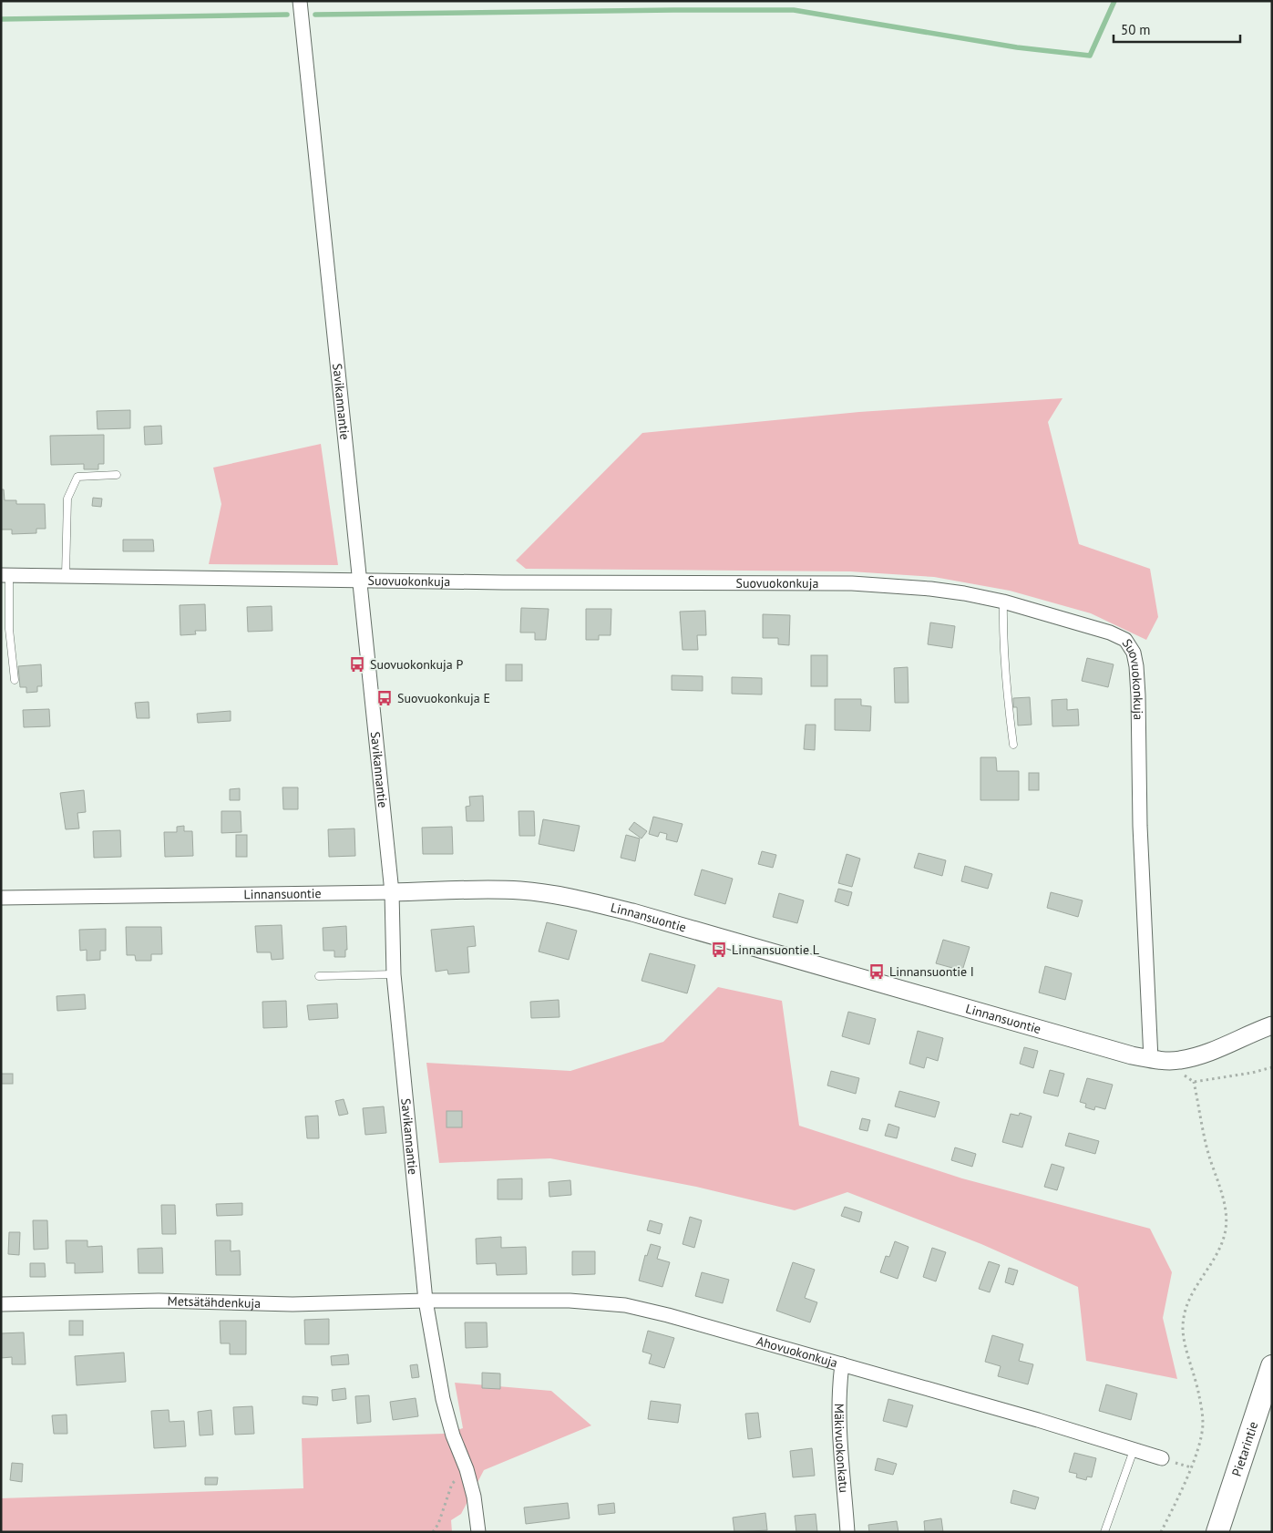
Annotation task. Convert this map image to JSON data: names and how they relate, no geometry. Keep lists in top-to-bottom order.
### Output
{
  "streets": {
    "main road": ["Pietarintie"],
    "street": [
      "Savikannantie",
      "Suovuokonkuja",
      "Linnansuontie",
      "Metsätähdenkuja",
      "Ahovuokonkuja",
      "Mäkivuokonkatu"
    ]
  },
  "crossings": [
    ["Savikannantie", "Suovuokonkuja"],
    ["Savikannantie", "Linnansuontie"],
    ["Savikannantie", "Metsätähdenkuja"],
    ["Savikannantie", "Ahovuokonkuja"],
    ["Suovuokonkuja", "Linnansuontie"],
    ["Metsätähdenkuja", "Ahovuokonkuja"],
    ["Ahovuokonkuja", "Mäkivuokonkatu"]
  ],
  "places": {
    "bus stop": [
      "Suovuokonkuja P",
      "Suovuokonkuja E",
      "Linnansuontie L",
      "Linnansuontie I"
    ]
  },
  "scale_bar": "50 m"
}
